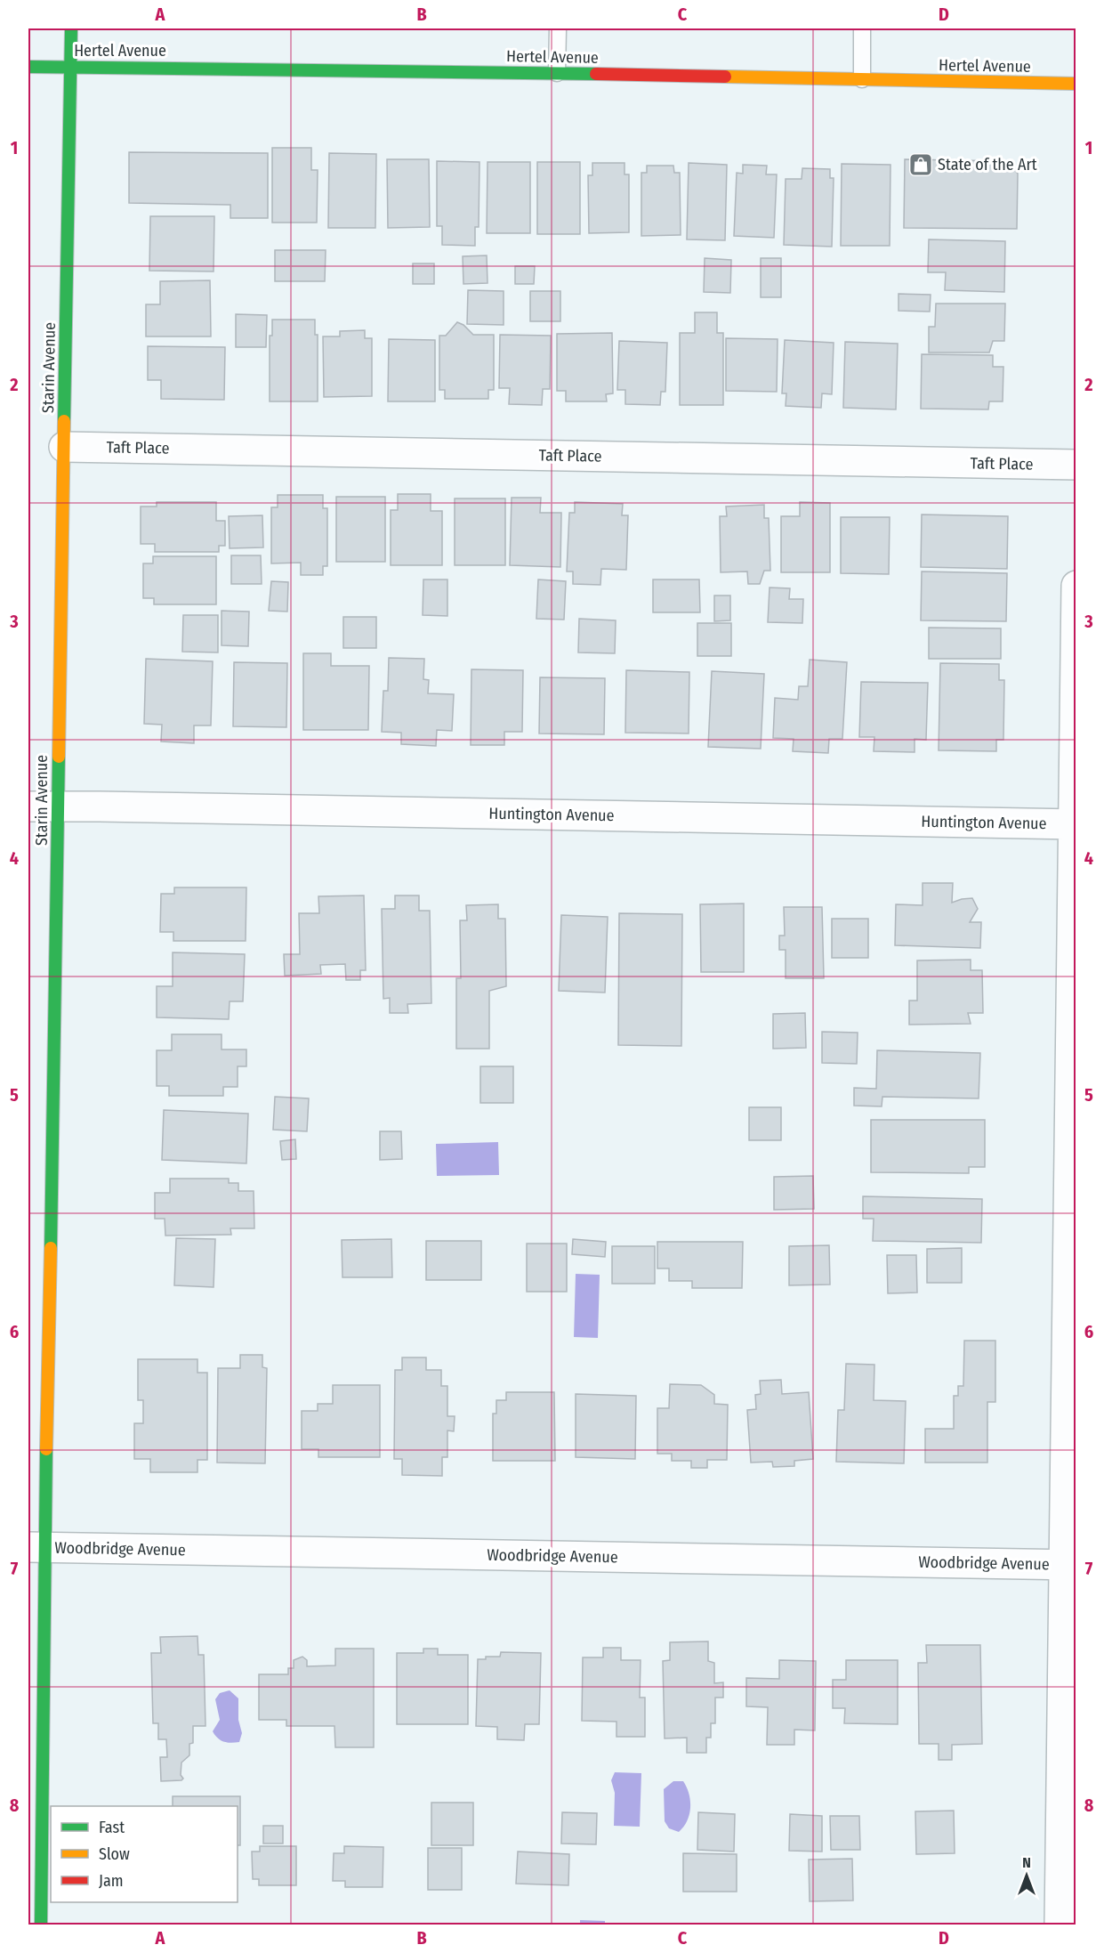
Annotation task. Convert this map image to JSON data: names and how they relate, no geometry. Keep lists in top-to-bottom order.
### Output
{
  "streets": {
    "street": [
      "Hertel Avenue",
      "Starin Avenue",
      "Taft Place",
      "Huntington Avenue",
      "Woodbridge Avenue"
    ]
  },
  "crossings": [
    ["Hertel Avenue", "Starin Avenue"],
    ["Starin Avenue", "Taft Place"],
    ["Starin Avenue", "Huntington Avenue"],
    ["Starin Avenue", "Woodbridge Avenue"]
  ],
  "places": {
    "shop": ["State of the Art"]
  },
  "legend": ["Fast", "Slow", "Jam"],
  "north": "top",
  "grid": {
    "columns": [
      "A",
      "B",
      "C",
      "D"
    ],
    "rows": [
      "1",
      "2",
      "3",
      "4",
      "5",
      "6",
      "7",
      "8"
    ]
  }
}
